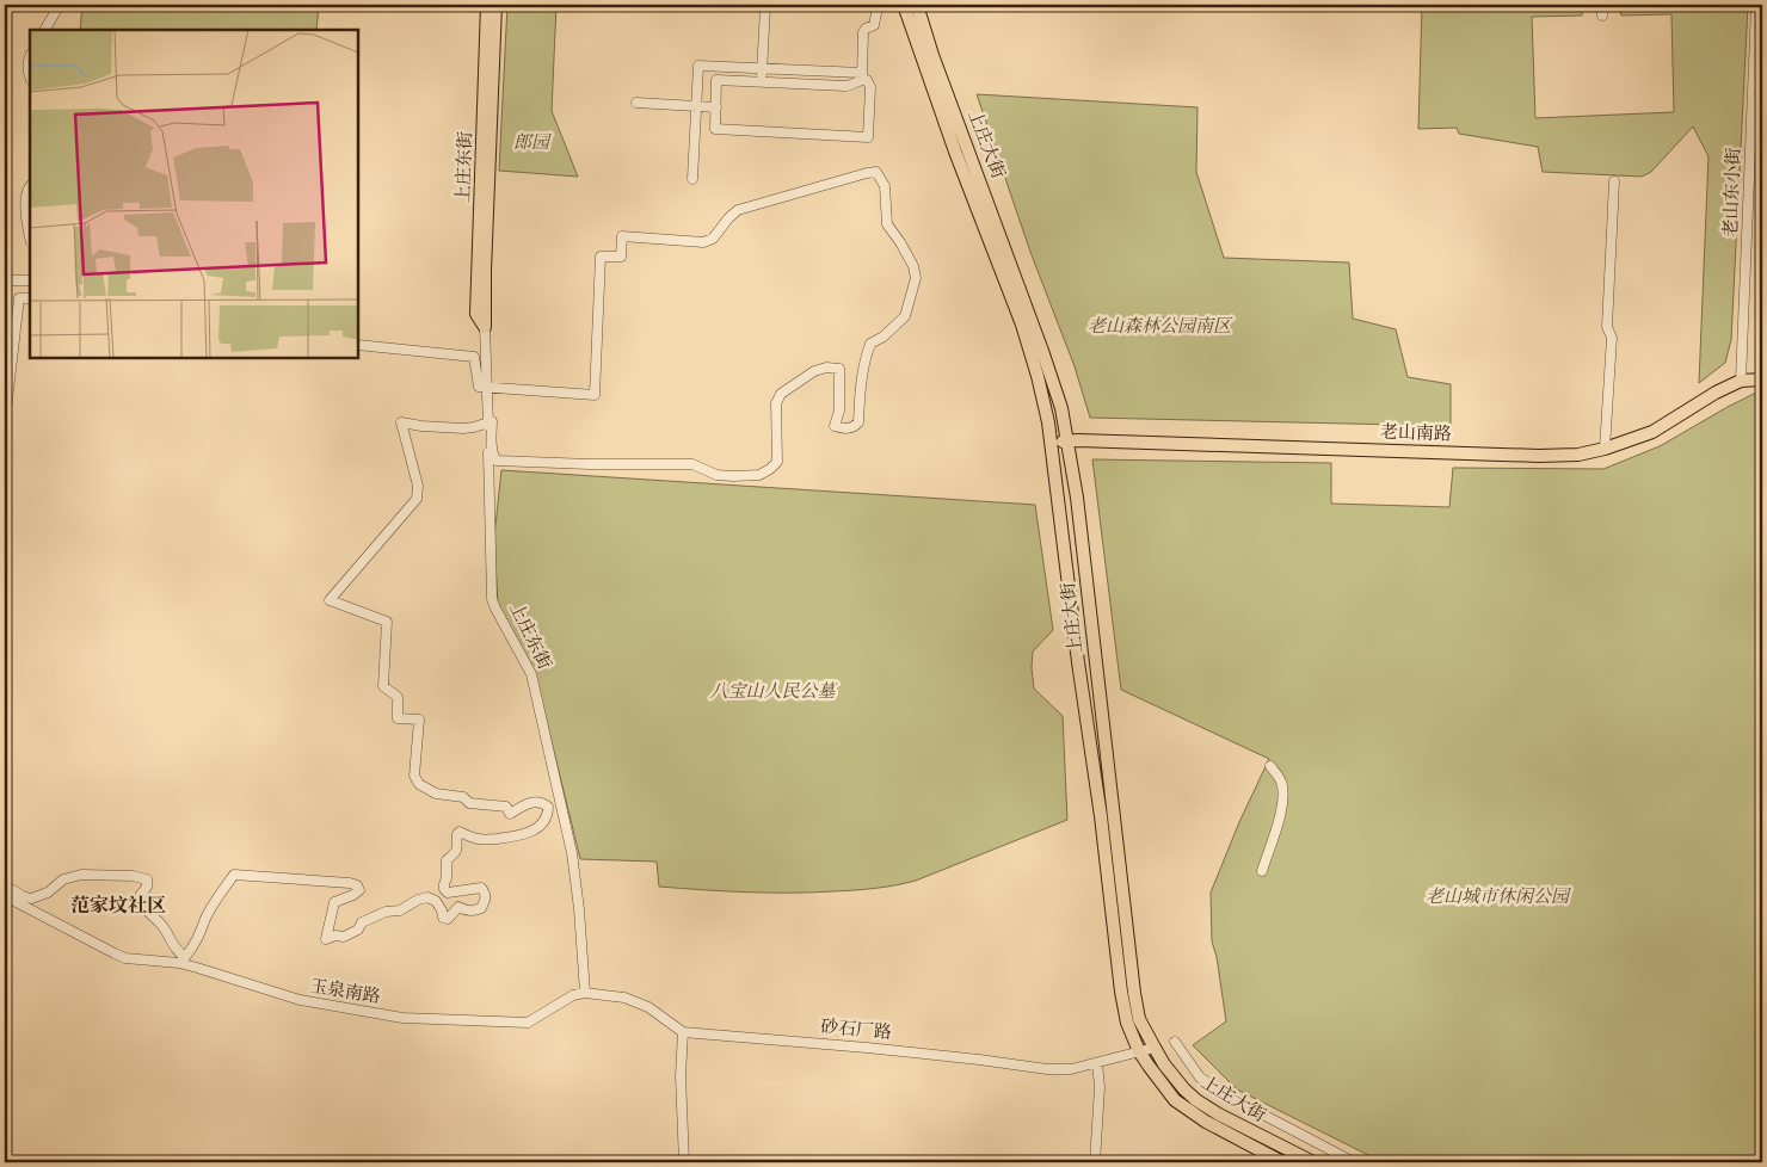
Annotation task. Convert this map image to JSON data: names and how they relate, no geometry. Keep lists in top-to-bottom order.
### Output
{
  "streets": {
    "main road": ["上庄大街", "上庄东街", "老山南路"],
    "street": ["老山东小街", "玉泉南路", "砂石厂路"]
  },
  "crossings": [
    ["上庄大街", "老山南路"],
    ["上庄大街", "砂石厂路"],
    ["上庄东街", "玉泉南路"],
    ["老山东小街", "老山南路"]
  ],
  "districts": ["范家坟社区"],
  "parks": [
    "郎园",
    "老山森林公园南区",
    "八宝山人民公墓",
    "老山城市休闲公园"
  ]
}
